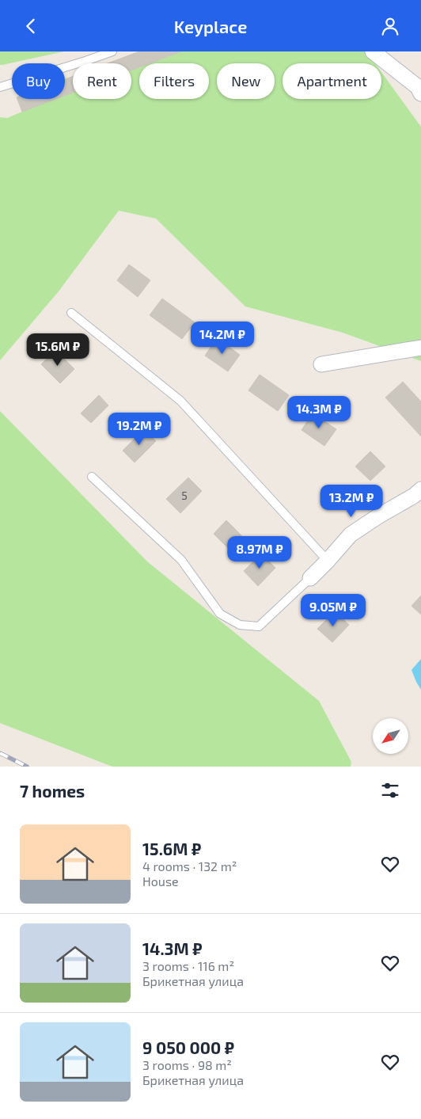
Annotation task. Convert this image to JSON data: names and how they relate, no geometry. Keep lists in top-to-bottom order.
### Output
{
  "house_numbers": ["5"],
  "north": "bottom left",
  "page": {
    "header": "Keyplace",
    "chip": [
      "Buy",
      "Rent",
      "Filters",
      "New",
      "Apartment"
    ],
    "price": [
      "14.2M ₽",
      "15.6M ₽",
      "14.3M ₽",
      "19.2M ₽",
      "13.2M ₽",
      "8.97M ₽",
      "9.05M ₽"
    ],
    "heading": "7 homes",
    "list": [
      {
        "name": "15.6M ₽",
        "note": "4 rooms · 132 m² · House"
      },
      {
        "name": "14.3M ₽",
        "note": "3 rooms · 116 m² · Брикетная улица"
      },
      {
        "name": "9 050 000 ₽",
        "note": "3 rooms · 98 m² · Брикетная улица"
      }
    ]
  }
}
